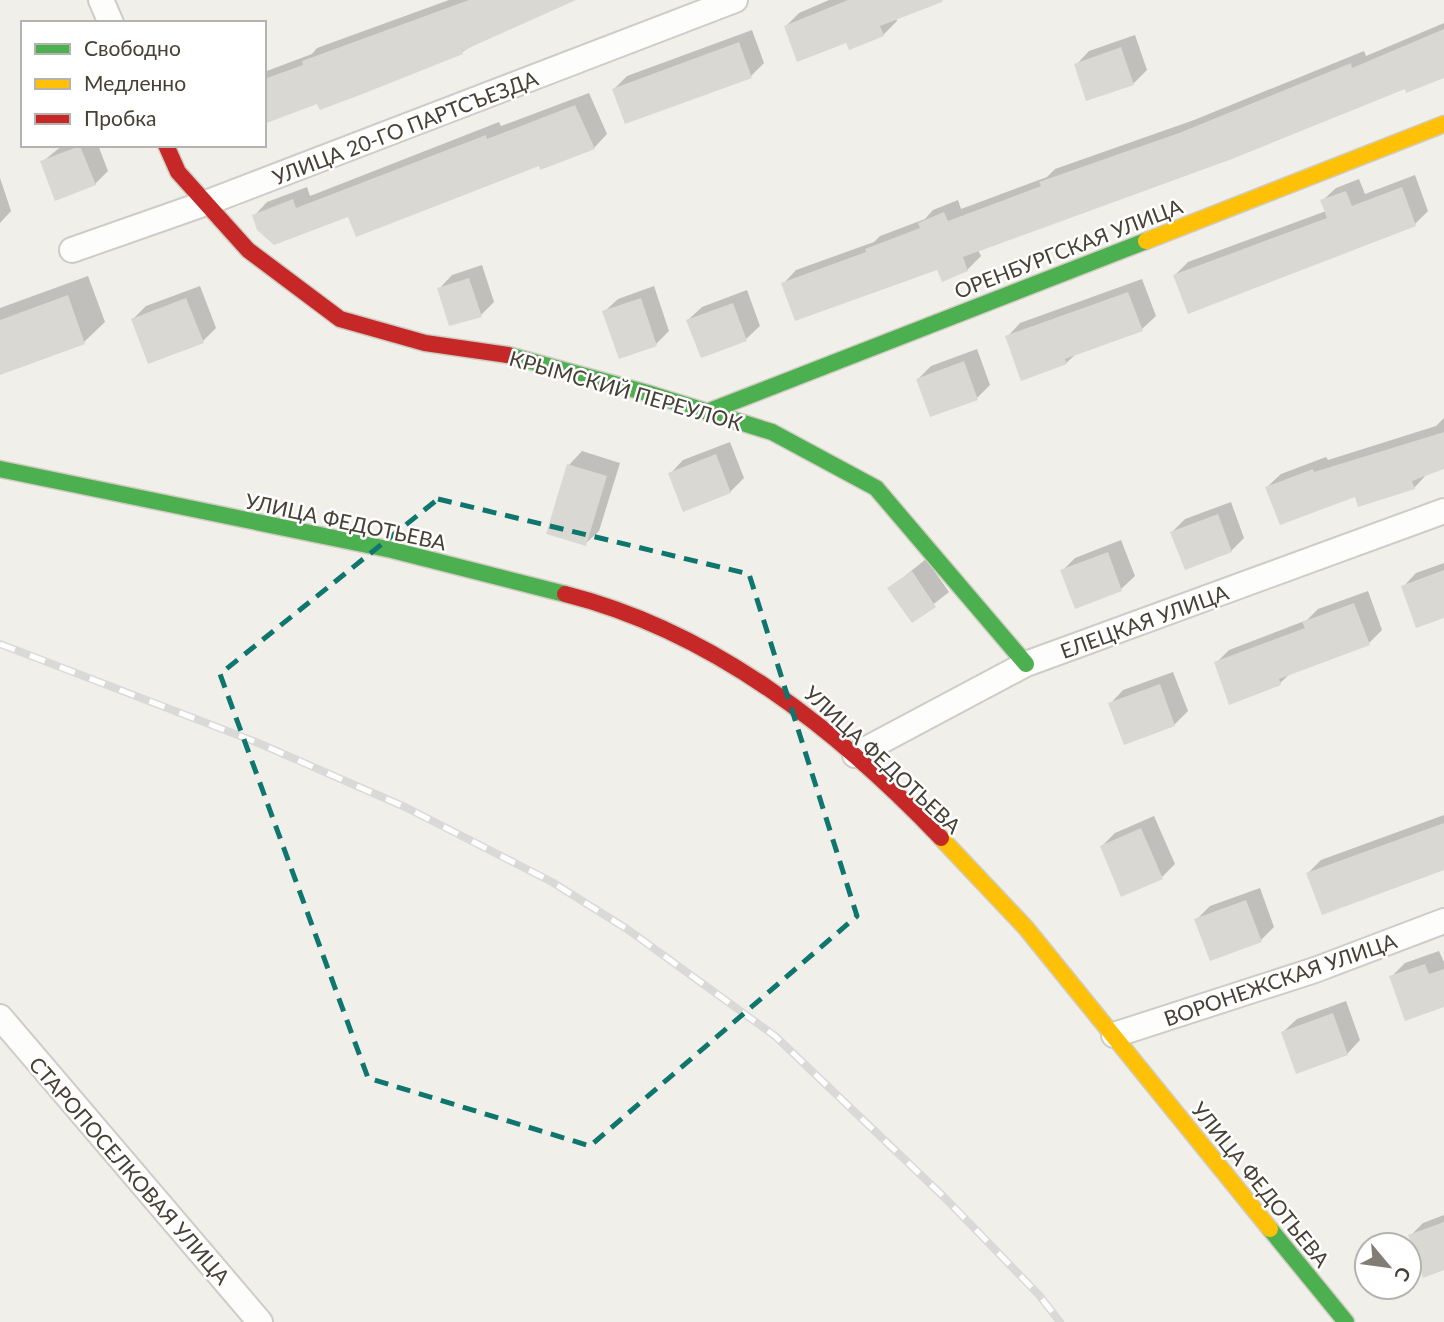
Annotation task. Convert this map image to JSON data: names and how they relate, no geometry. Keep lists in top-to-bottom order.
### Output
{
  "streets": {
    "street": [
      "УЛИЦА 20-ГО ПАРТСЪЕЗДА",
      "ОРЕНБУРГСКАЯ УЛИЦА",
      "КРЫМСКИЙ ПЕРЕУЛОК",
      "УЛИЦА ФЕДОТЬЕВА",
      "ЕЛЕЦКАЯ УЛИЦА",
      "ВОРОНЕЖСКАЯ УЛИЦА",
      "СТАРОПОСЕЛКОВАЯ УЛИЦА"
    ]
  },
  "crossings": [
    ["УЛИЦА 20-ГО ПАРТСЪЕЗДА", "КРЫМСКИЙ ПЕРЕУЛОК"],
    ["ОРЕНБУРГСКАЯ УЛИЦА", "КРЫМСКИЙ ПЕРЕУЛОК"],
    ["КРЫМСКИЙ ПЕРЕУЛОК", "ЕЛЕЦКАЯ УЛИЦА"],
    ["УЛИЦА ФЕДОТЬЕВА", "ЕЛЕЦКАЯ УЛИЦА"],
    ["УЛИЦА ФЕДОТЬЕВА", "ВОРОНЕЖСКАЯ УЛИЦА"]
  ],
  "legend": ["Свободно", "Медленно", "Пробка"],
  "north": "bottom right"
}
